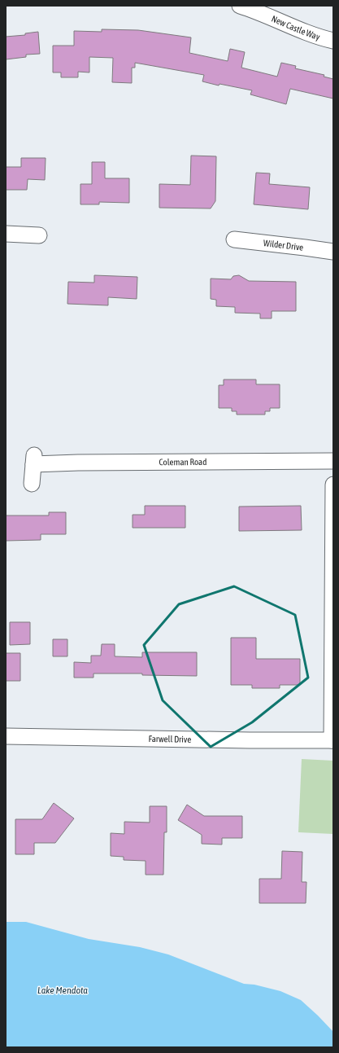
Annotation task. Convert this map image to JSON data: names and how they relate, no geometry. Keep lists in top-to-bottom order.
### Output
{
  "streets": {
    "street": [
      "New Castle Way",
      "Wilder Drive",
      "Coleman Road",
      "Farwell Drive"
    ]
  },
  "water": ["Lake Mendota"]
}
